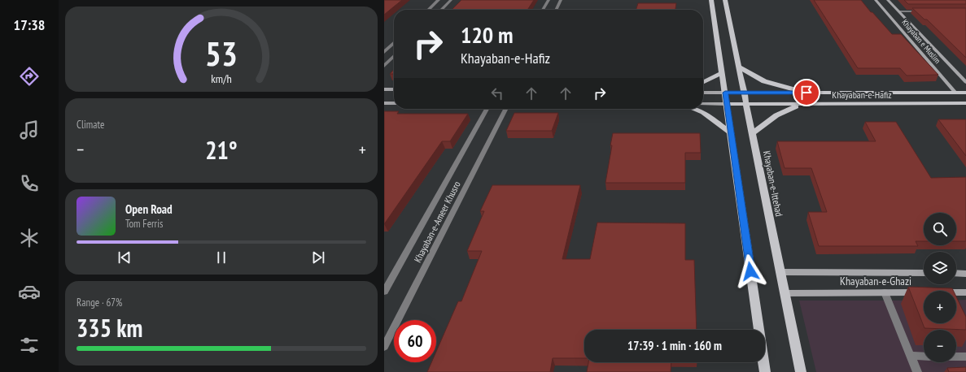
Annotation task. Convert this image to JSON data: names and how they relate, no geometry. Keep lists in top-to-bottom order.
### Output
{
  "streets": {
    "main road": ["Khayaban-e-Hafiz", "Khayaban-e-Ittehad"],
    "street": ["Khayaban e Muslim", "Khayaban-e-Ameer Khusro", "Khayaban-e-Ghazi"]
  },
  "crossings": [
    ["Khayaban e Muslim", "Khayaban-e-Hafiz"],
    ["Khayaban-e-Hafiz", "Khayaban-e-Ittehad"],
    ["Khayaban-e-Ittehad", "Khayaban-e-Ghazi"]
  ],
  "page": {
    "tabs": "17:38",
    "turn": ["120 m", "Khayaban-e-Hafiz"],
    "tile": [
      "Climate",
      ["Range · 67%", "335 km"]
    ],
    "heat": ["−", "21°", "+"],
    "song": ["Open Road", "Tom Ferris"],
    "map_buttons": ["+", "−"],
    "limit": "60",
    "trip": "17:39 · 1 min · 160 m",
    "gauge": ["53", "km/h"]
  }
}
